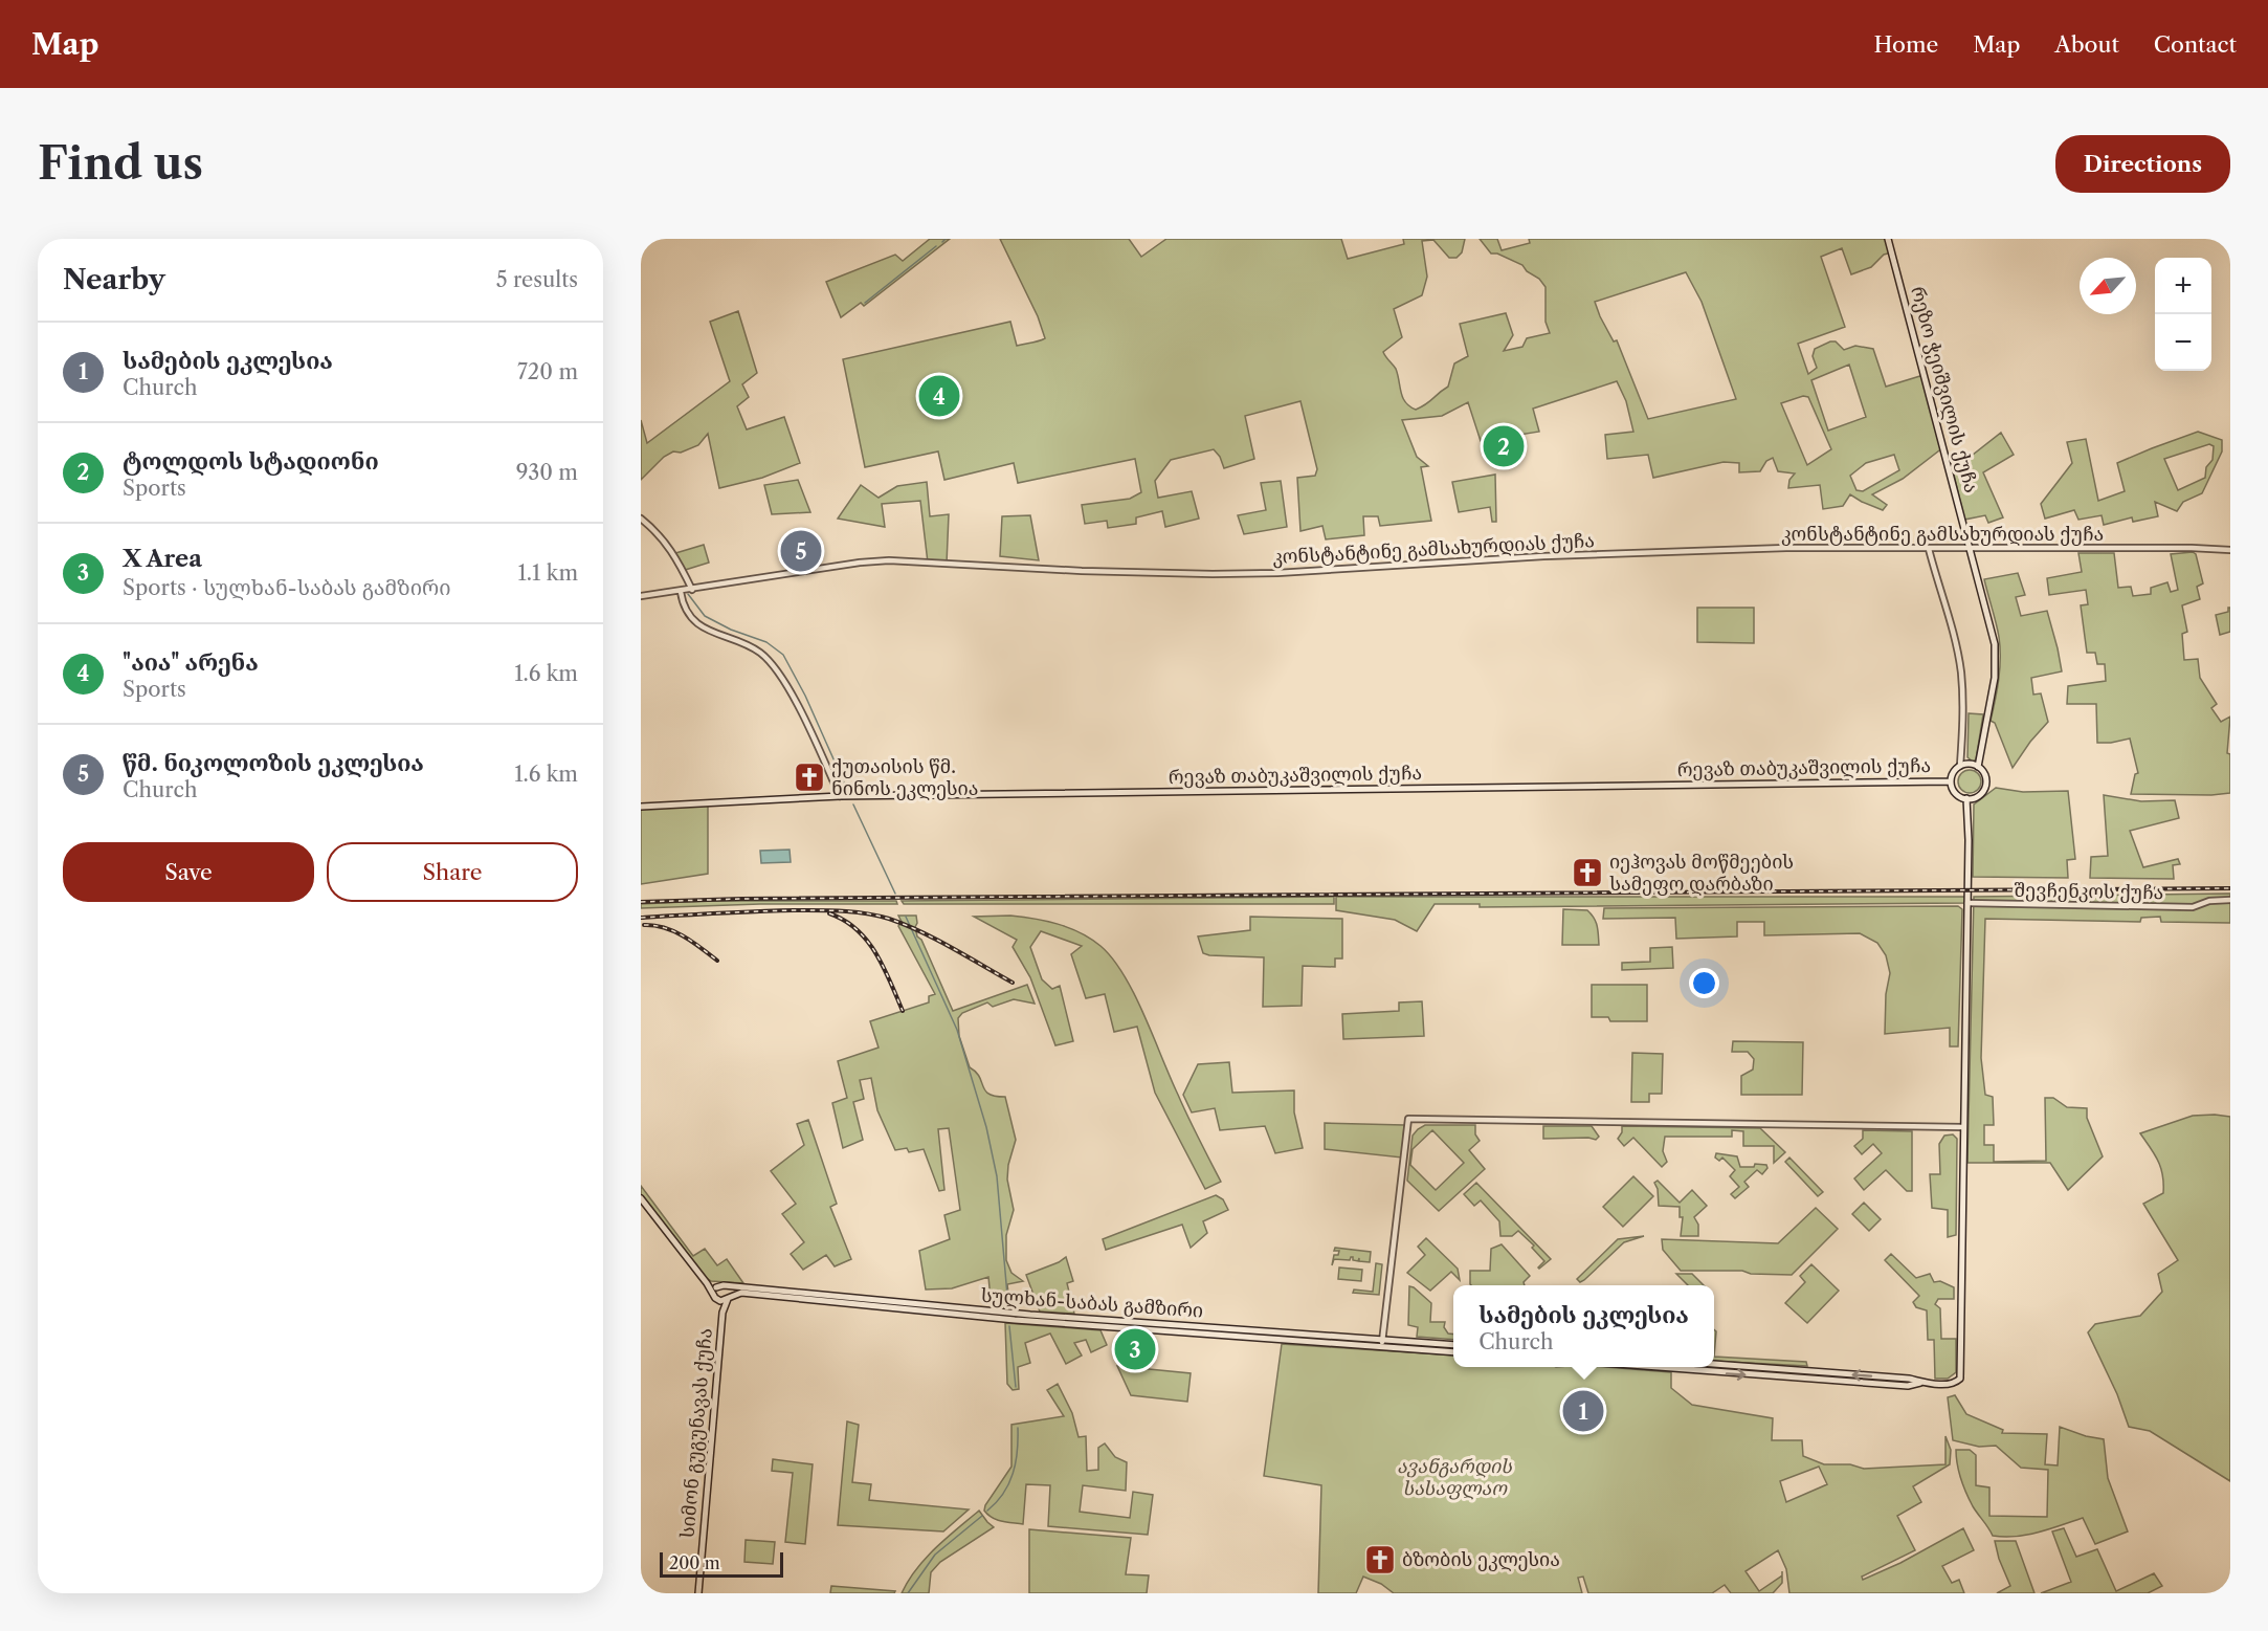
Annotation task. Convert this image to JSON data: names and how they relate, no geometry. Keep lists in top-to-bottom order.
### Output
{
  "streets": {
    "main road": [
      "რეზო ჭეიშვილის ქუჩა",
      "რევაზ თაბუკაშვილის ქუჩა",
      "სულხან-საბას გამზირი",
      "სიმონ გუგუნავას ქუჩა"
    ],
    "street": ["კონსტანტინე გამსახურდიას ქუჩა", "შევჩენკოს ქუჩა"]
  },
  "crossings": [
    ["რეზო ჭეიშვილის ქუჩა", "კონსტანტინე გამსახურდიას ქუჩა"],
    ["რეზო ჭეიშვილის ქუჩა", "რევაზ თაბუკაშვილის ქუჩა"],
    ["სულხან-საბას გამზირი", "სიმონ გუგუნავას ქუჩა"]
  ],
  "parks": ["ავანგარდის სასაფლაო"],
  "places": {
    "church": ["ქუთაისის წმ. ნინოს ეკლესია", "იეჰოვას მოწმეების სამეფო დარბაზი", "ბზობის ეკლესია"]
  },
  "scale_bar": "200 m",
  "north": "bottom left",
  "page": {
    "header": "Map",
    "nav": [
      "Home",
      "Map",
      "About",
      "Contact"
    ],
    "buttons": [
      "Directions",
      ["Save", "Share"]
    ],
    "title": "Find us",
    "heading": ["Nearby", "5 results"],
    "map_buttons": ["+", "−"],
    "list": [
      {
        "mark": "1",
        "name": "სამების ეკლესია",
        "note": "Church",
        "value": "720 m"
      },
      {
        "mark": "2",
        "name": "ტოლდოს სტადიონი",
        "note": "Sports",
        "value": "930 m"
      },
      {
        "mark": "3",
        "name": "X Area",
        "note": "Sports · სულხან-საბას გამზირი",
        "value": "1.1 km"
      },
      {
        "mark": "4",
        "name": "\"აია\" არენა",
        "note": "Sports",
        "value": "1.6 km"
      },
      {
        "mark": "5",
        "name": "წმ. ნიკოლოზის ეკლესია",
        "note": "Church",
        "value": "1.6 km"
      }
    ],
    "pins": [
      "4",
      "2",
      "5",
      "3",
      "1"
    ],
    "popup": ["სამების ეკლესია", "Church"],
    "scale": "200 m"
  }
}
